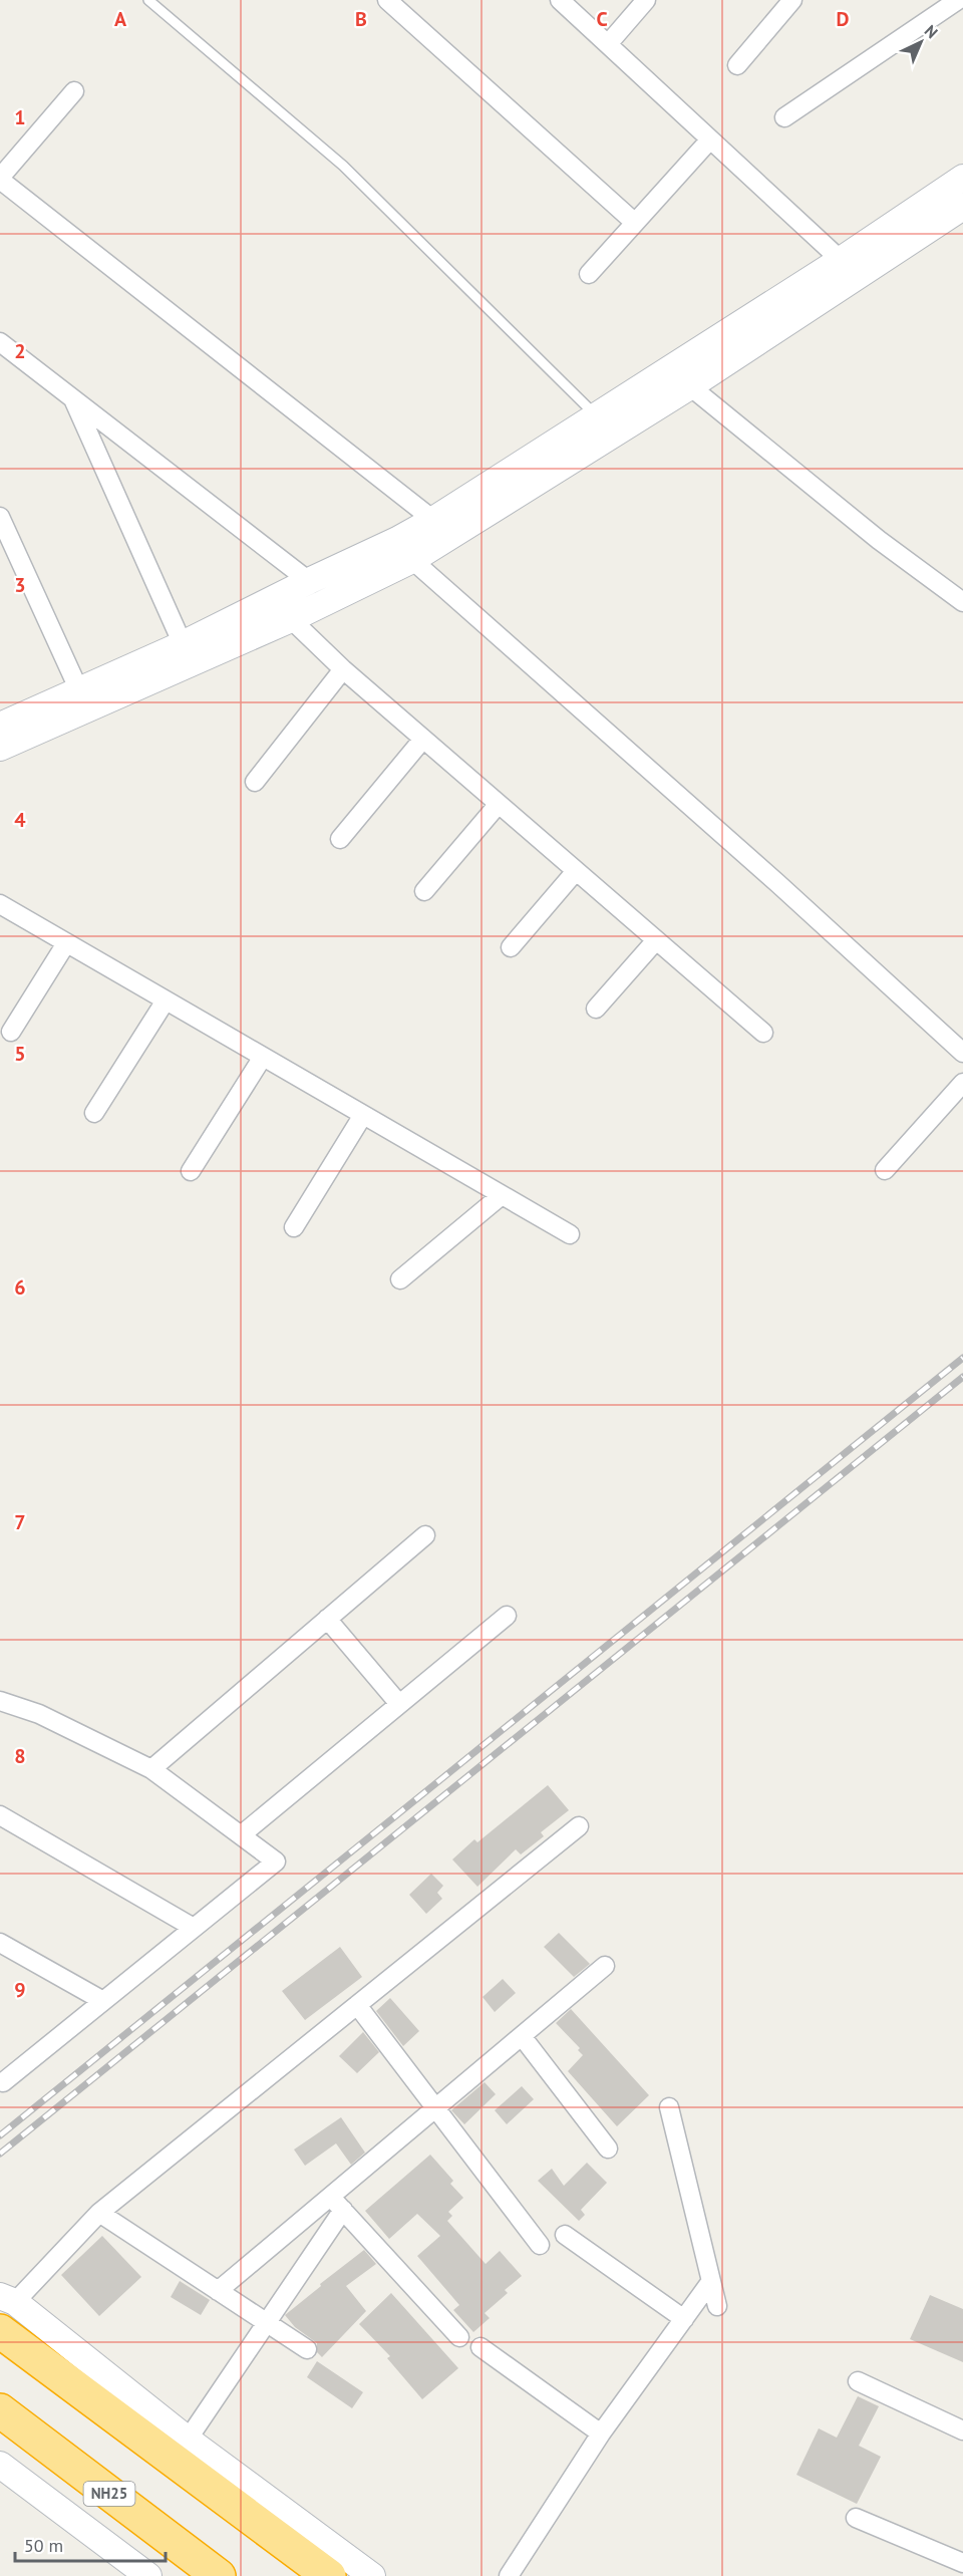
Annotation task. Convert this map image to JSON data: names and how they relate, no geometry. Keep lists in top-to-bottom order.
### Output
{
  "streets": {
    "highway": ["NH25"]
  },
  "scale_bar": "50 m",
  "north": "top right",
  "grid": {
    "columns": [
      "A",
      "B",
      "C",
      "D"
    ],
    "rows": [
      "1",
      "2",
      "3",
      "4",
      "5",
      "6",
      "7",
      "8",
      "9"
    ]
  }
}
